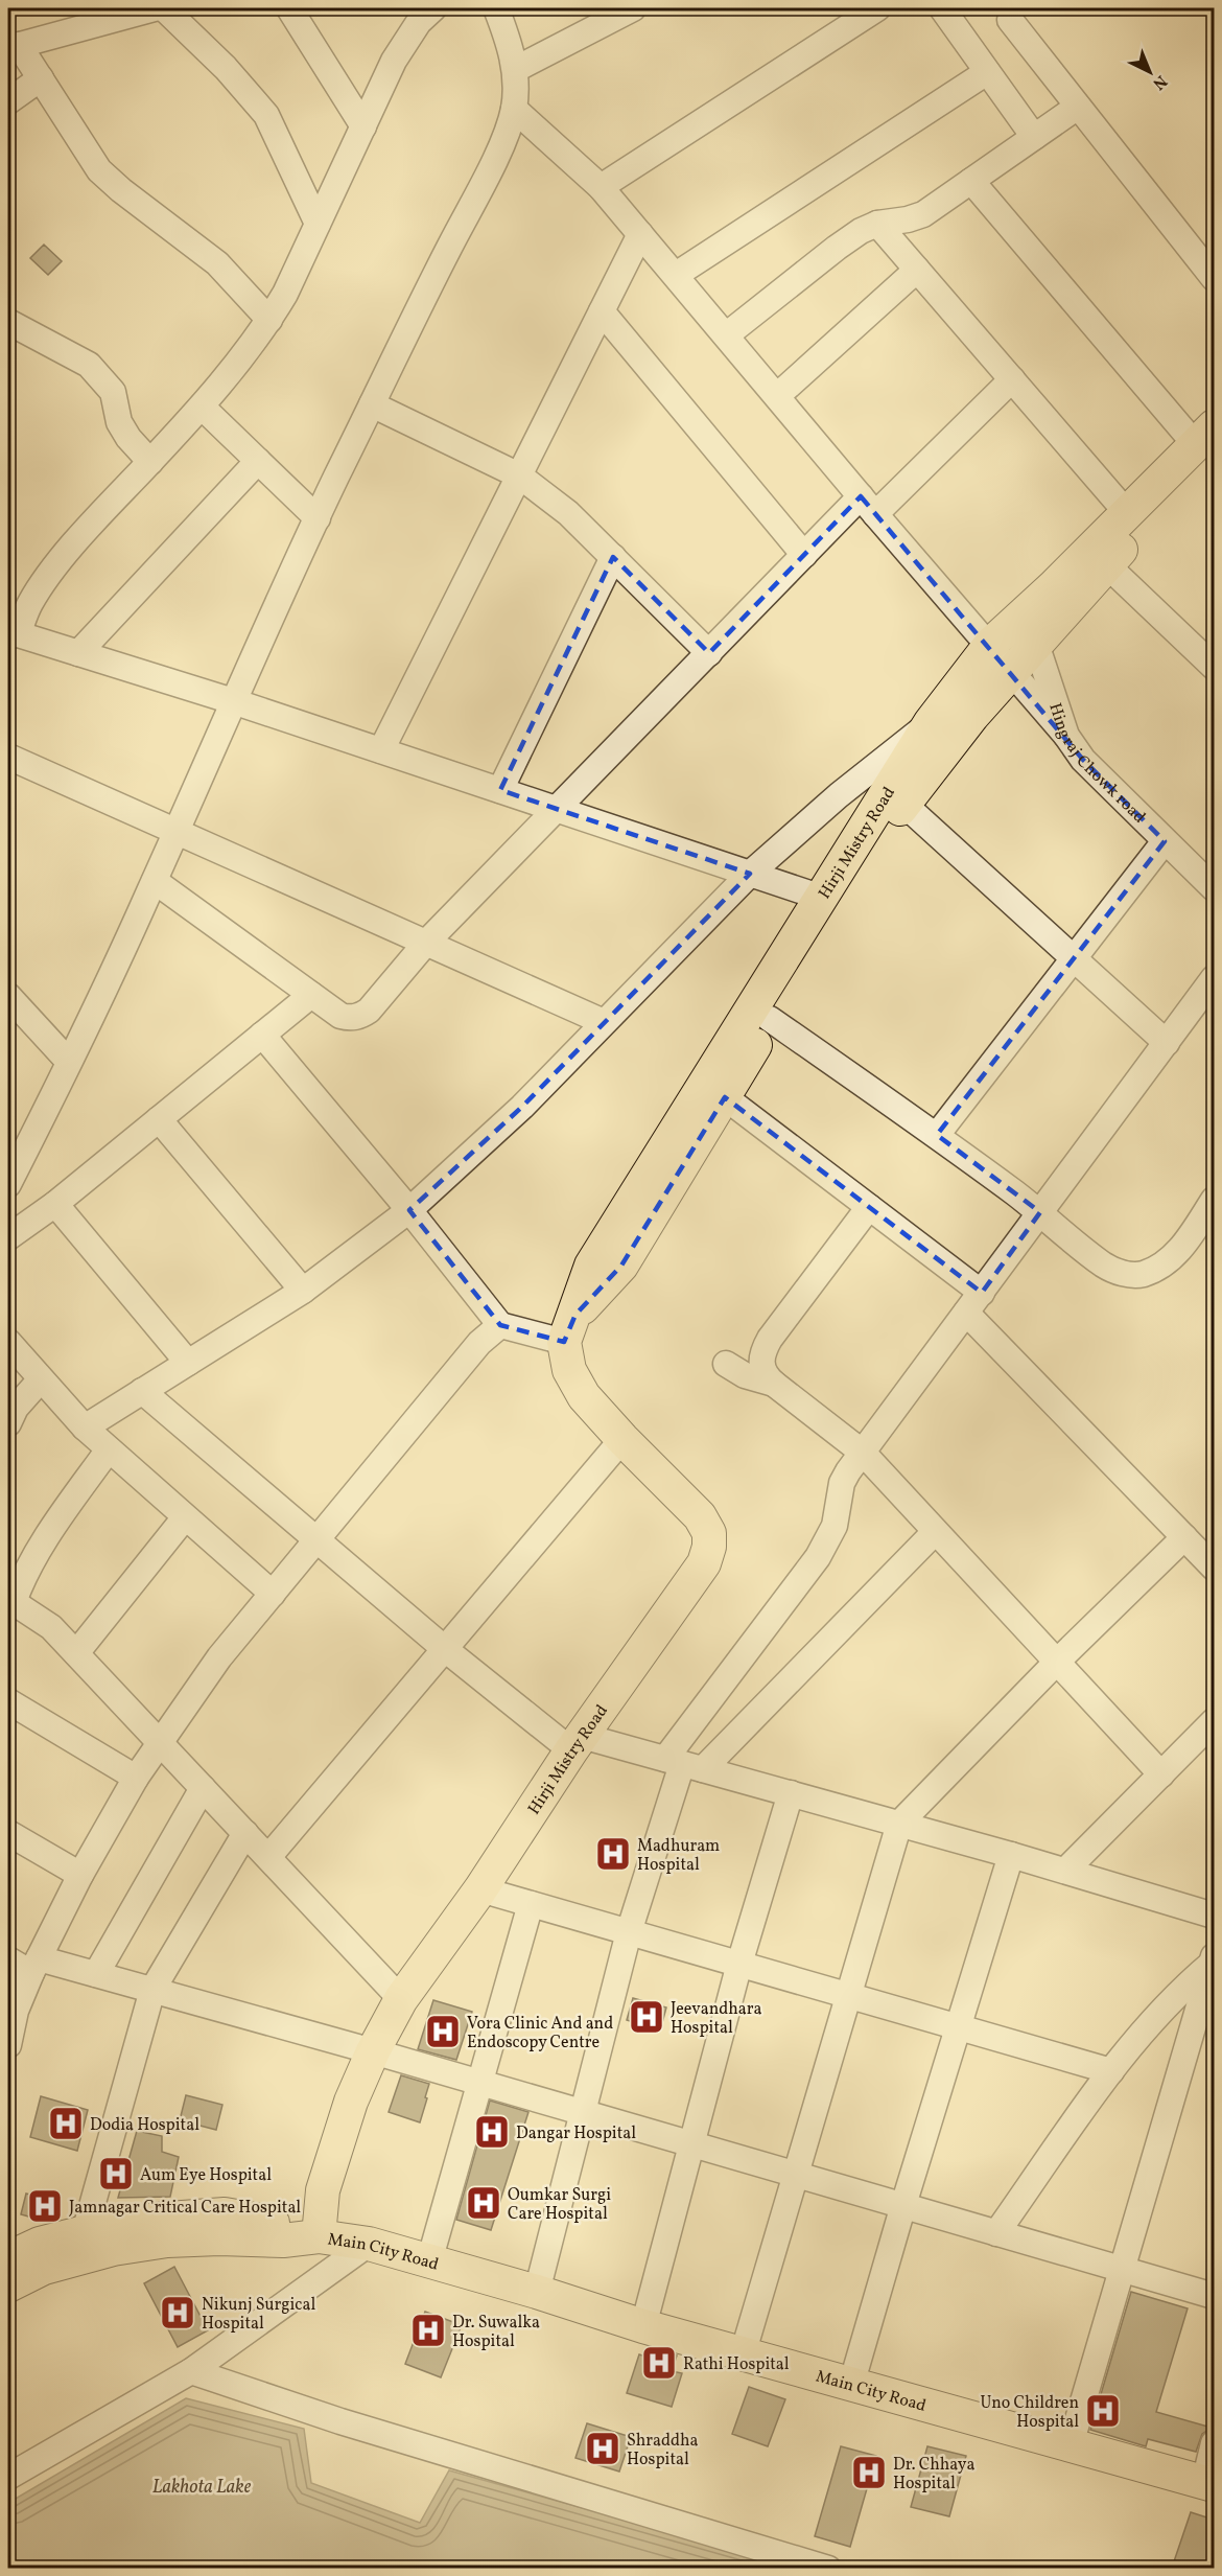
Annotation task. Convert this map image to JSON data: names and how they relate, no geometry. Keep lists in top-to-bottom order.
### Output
{
  "streets": {
    "main road": ["Hirji Mistry Road", "Main City Road"],
    "street": ["Hingraj Chowk road"]
  },
  "crossings": [
    ["Hingraj Chowk road", "Hirji Mistry Road"],
    ["Hirji Mistry Road", "Main City Road"]
  ],
  "water": ["Lakhota Lake"],
  "places": {
    "hospital": [
      "Madhuram Hospital",
      "Jeevandhara Hospital",
      "Vora Clinic And and Endoscopy Centre",
      "Dodia Hospital",
      "Dangar Hospital",
      "Aum Eye Hospital",
      "Oumkar Surgi Care Hospital",
      "Jamnagar Critical Care Hospital",
      "Nikunj Surgical Hospital",
      "Dr. Suwalka Hospital",
      "Rathi Hospital",
      "Uno Children Hospital",
      "Shraddha Hospital",
      "Dr. Chhaya Hospital"
    ]
  },
  "north": "bottom right"
}
